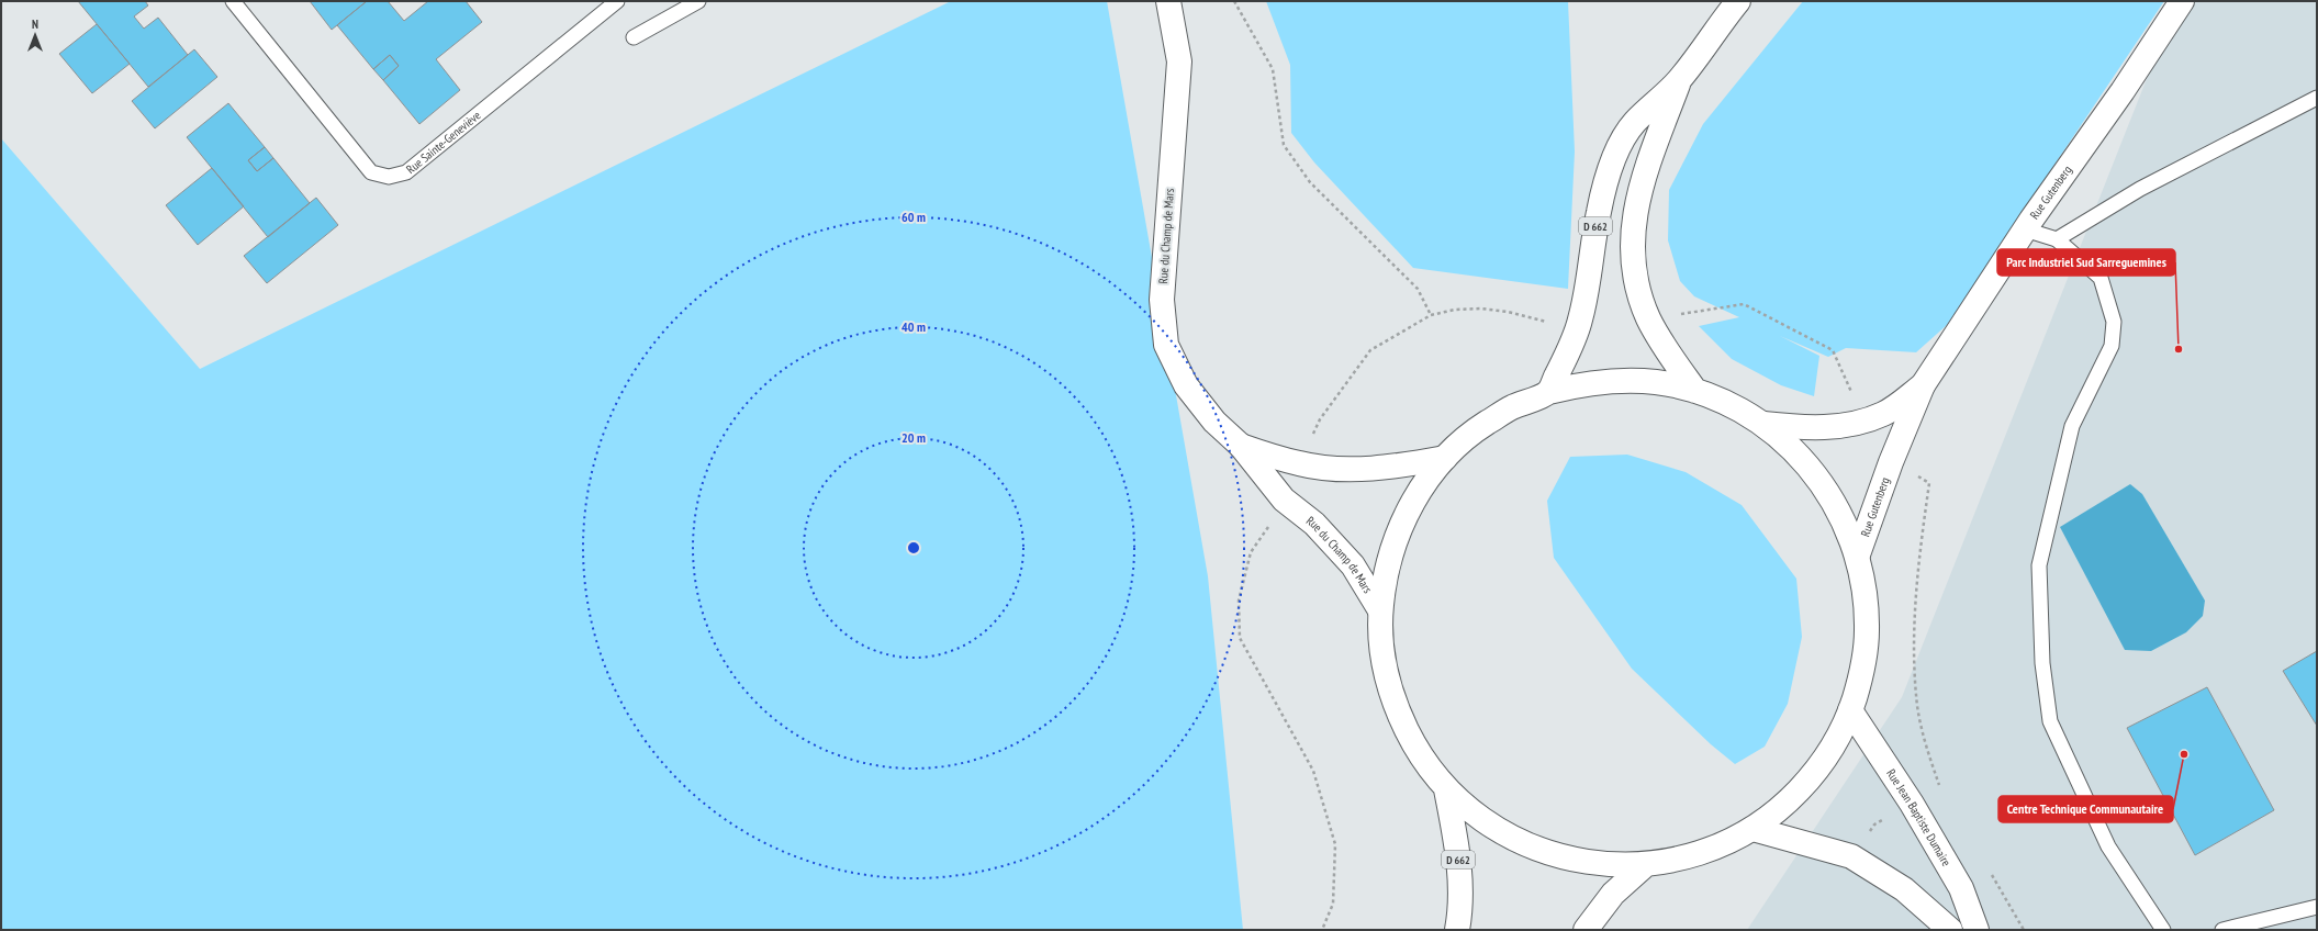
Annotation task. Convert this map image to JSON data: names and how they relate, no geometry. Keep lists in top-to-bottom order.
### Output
{
  "streets": {
    "main road": [
      "Rue Gutenberg",
      "D 662",
      "Rue du Champ de Mars",
      "Rue Jean Baptiste Dumaire"
    ],
    "lane": ["Rue Sainte-Geneviève"]
  },
  "places": ["Parc Industriel Sud Sarreguemines", "Centre Technique Communautaire"],
  "north": "top",
  "rings": ["60 m", "40 m", "20 m"]
}
